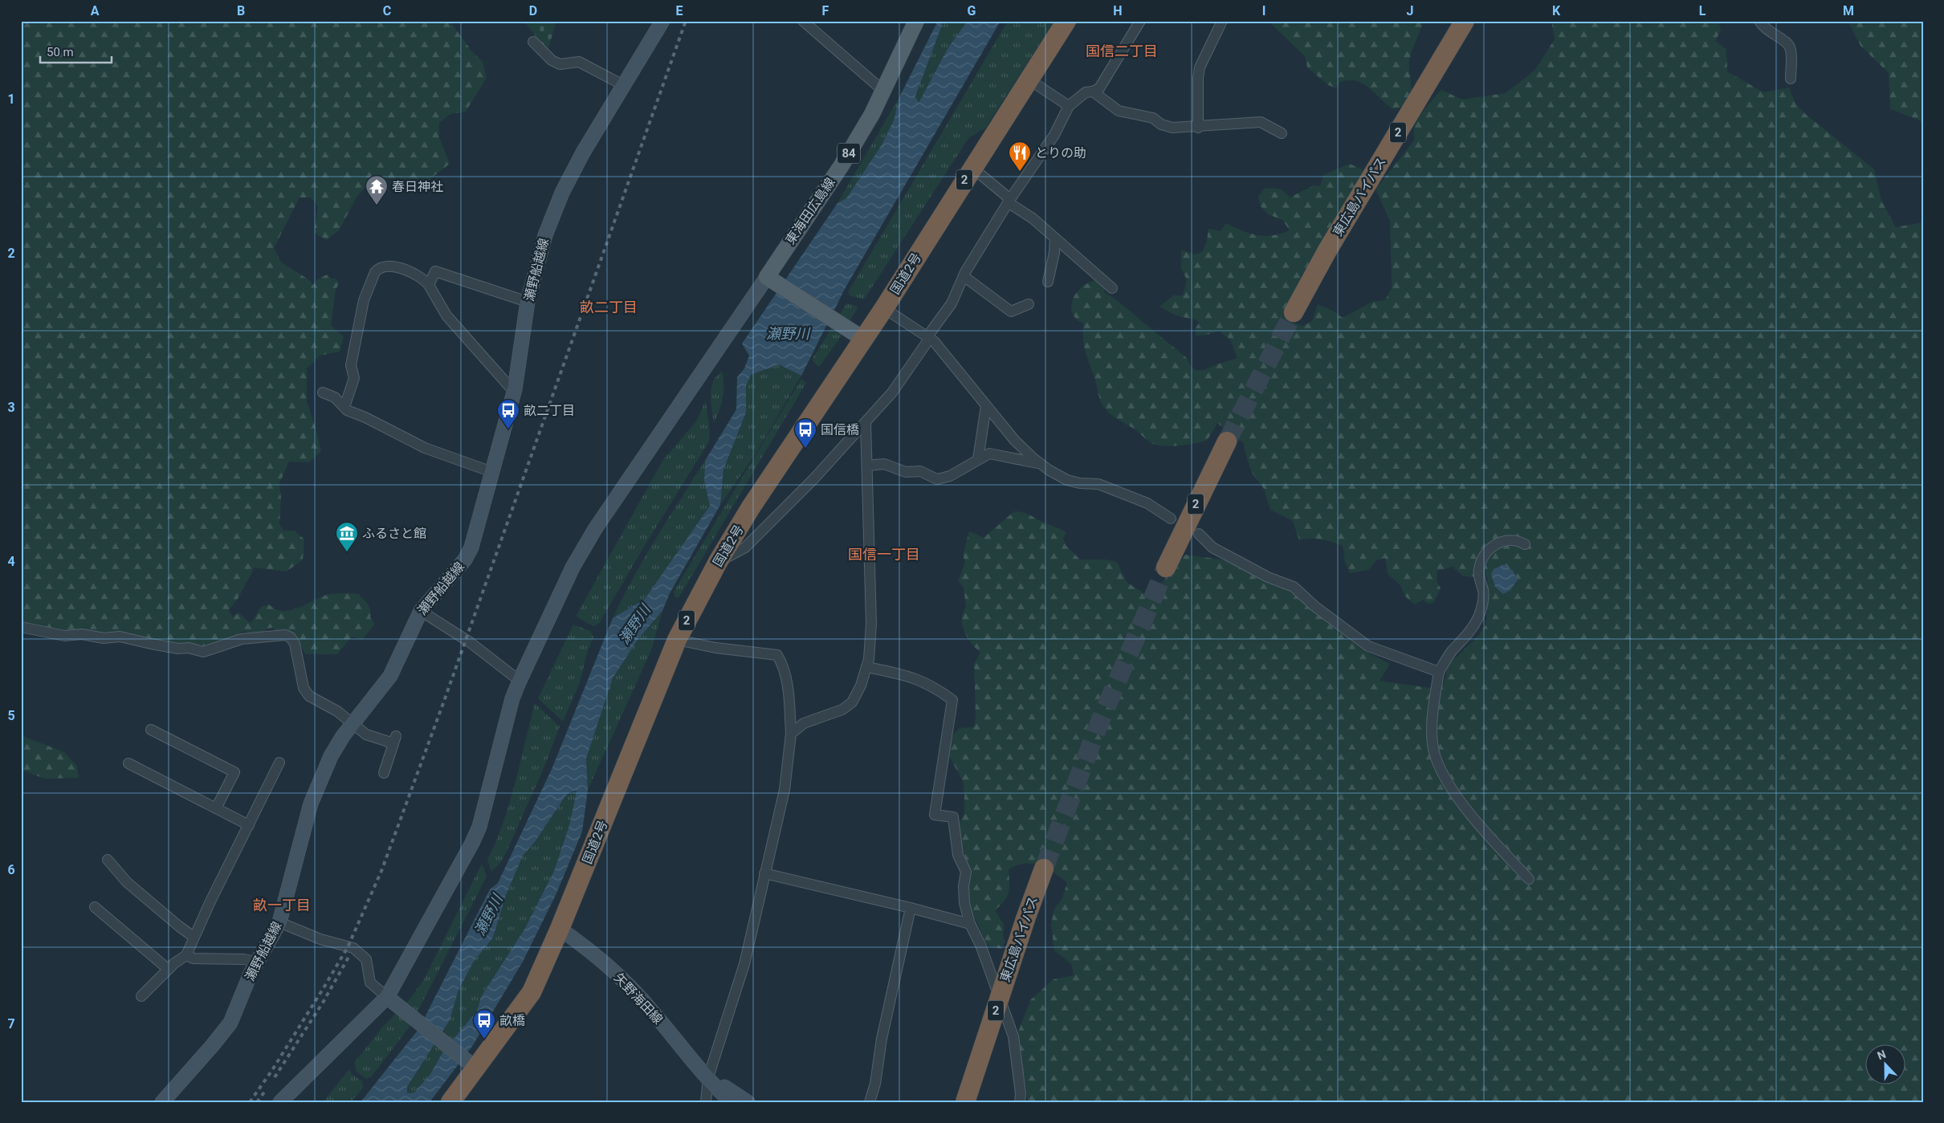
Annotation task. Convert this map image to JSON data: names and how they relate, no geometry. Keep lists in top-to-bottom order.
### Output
{
  "streets": {
    "highway": ["2", "東広島バイパス", "国道2号"],
    "main road": [
      "84",
      "東海田広島線",
      "瀬野船越線",
      "矢野海田線"
    ]
  },
  "crossings": [
    ["国道2号", "矢野海田線"]
  ],
  "districts": [
    "国信二丁目",
    "畝二丁目",
    "国信一丁目",
    "畝一丁目"
  ],
  "water": ["瀬野川"],
  "places": {
    "restaurant": ["とりの助"],
    "temple": ["春日神社"],
    "bus stop": ["畝二丁目", "国信橋", "畝橋"],
    "museum": ["ふるさと館"]
  },
  "scale_bar": "50 m",
  "north": "top",
  "grid": {
    "columns": [
      "A",
      "B",
      "C",
      "D",
      "E",
      "F",
      "G",
      "H",
      "I",
      "J",
      "K",
      "L",
      "M"
    ],
    "rows": [
      "1",
      "2",
      "3",
      "4",
      "5",
      "6",
      "7"
    ]
  }
}
